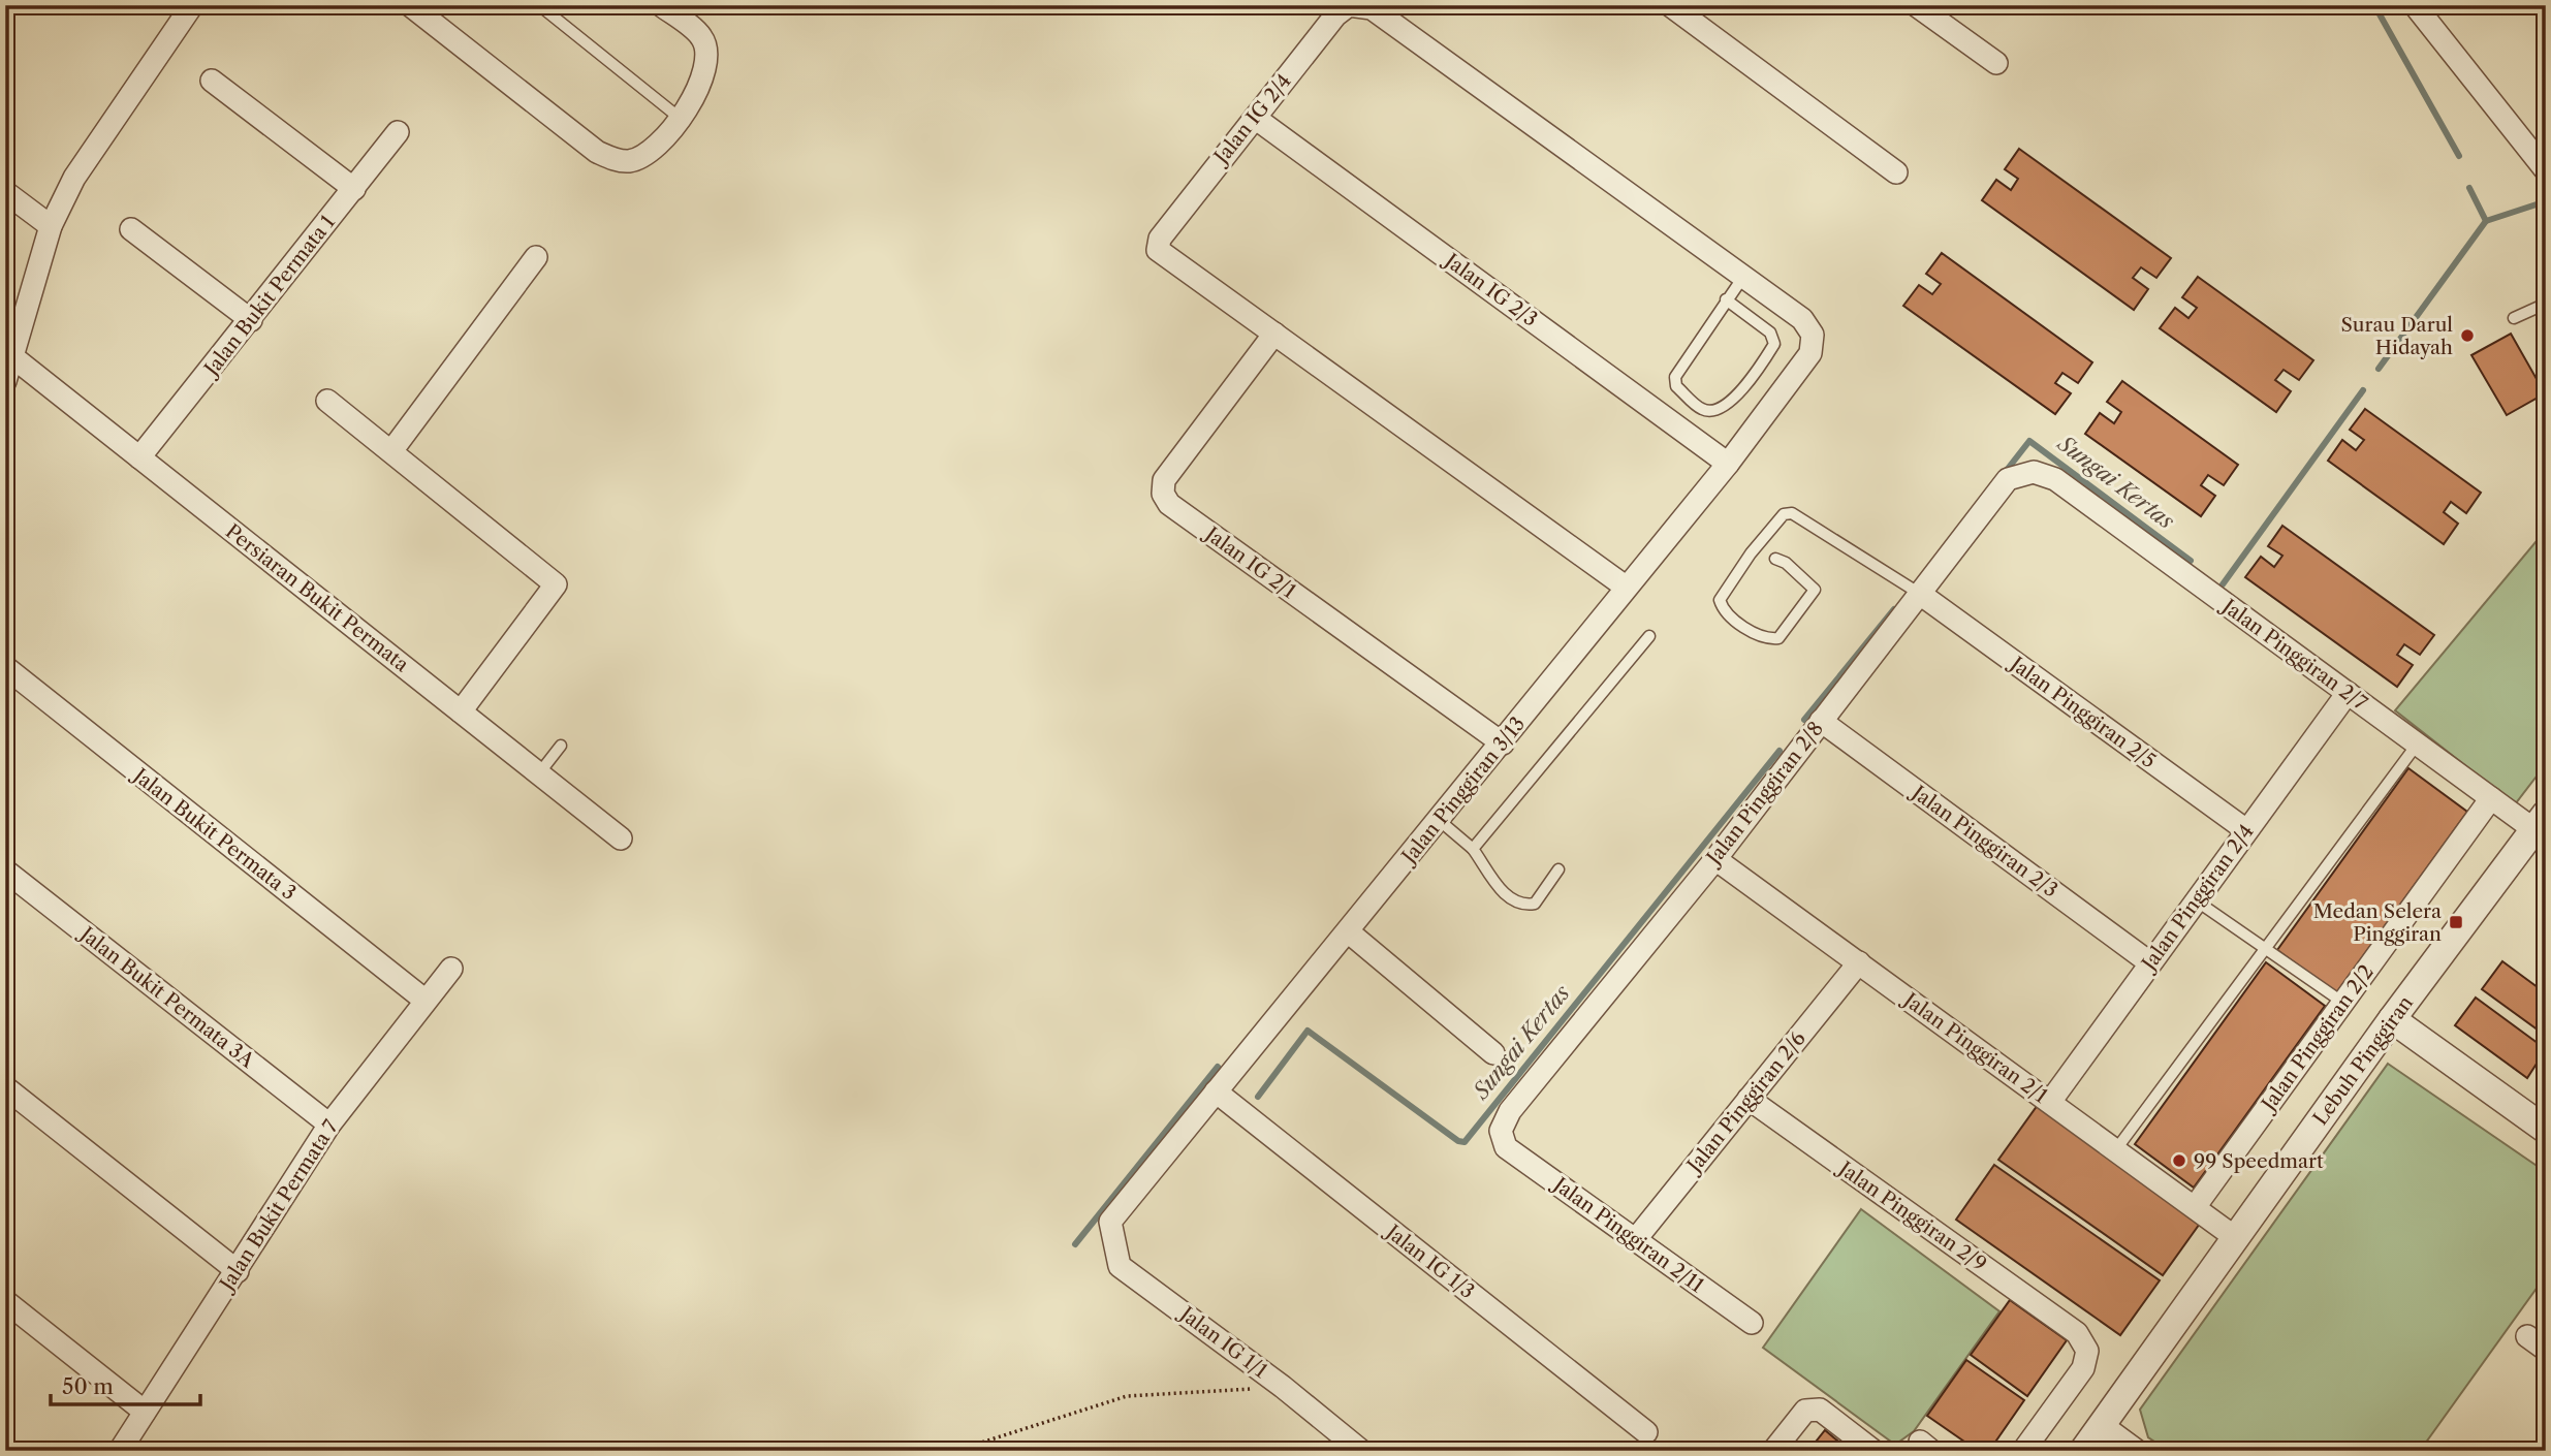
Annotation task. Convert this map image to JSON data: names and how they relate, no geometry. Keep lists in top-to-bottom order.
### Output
{
  "streets": {
    "street": [
      "Jalan IG 2/4",
      "Jalan IG 2/3",
      "Jalan Bukit Permata 1",
      "Jalan IG 2/1",
      "Persiaran Bukit Permata",
      "Jalan Pinggiran 2/7",
      "Jalan Pinggiran 2/5",
      "Jalan Pinggiran 3/13",
      "Jalan Pinggiran 2/8",
      "Jalan Bukit Permata 3",
      "Jalan Pinggiran 2/3",
      "Jalan Pinggiran 2/4",
      "Jalan Bukit Permata 3A",
      "Jalan Pinggiran 2/2",
      "Jalan Pinggiran 2/1",
      "Lebuh Pinggiran",
      "Jalan Pinggiran 2/6",
      "Jalan Bukit Permata 7",
      "Jalan Pinggiran 2/9",
      "Jalan Pinggiran 2/11",
      "Jalan IG 1/3",
      "Jalan IG 1/1"
    ]
  },
  "crossings": [
    ["Jalan IG 2/4", "Jalan IG 2/3"],
    ["Jalan IG 2/4", "Jalan IG 2/1"],
    ["Jalan IG 2/4", "Jalan Pinggiran 3/13"],
    ["Jalan IG 2/3", "Jalan Pinggiran 3/13"],
    ["Jalan Bukit Permata 1", "Persiaran Bukit Permata"],
    ["Jalan IG 2/1", "Jalan Pinggiran 3/13"],
    ["Jalan Pinggiran 2/7", "Jalan Pinggiran 2/8"],
    ["Jalan Pinggiran 2/7", "Jalan Pinggiran 2/4"],
    ["Jalan Pinggiran 2/7", "Jalan Pinggiran 2/2"],
    ["Jalan Pinggiran 2/7", "Lebuh Pinggiran"],
    ["Jalan Pinggiran 2/5", "Jalan Pinggiran 2/8"],
    ["Jalan Pinggiran 2/5", "Jalan Pinggiran 2/4"],
    ["Jalan Pinggiran 3/13", "Jalan IG 1/3"],
    ["Jalan Pinggiran 3/13", "Jalan IG 1/1"],
    ["Jalan Pinggiran 2/8", "Jalan Pinggiran 2/3"],
    ["Jalan Pinggiran 2/8", "Jalan Pinggiran 2/1"],
    ["Jalan Pinggiran 2/8", "Jalan Pinggiran 2/11"],
    ["Jalan Bukit Permata 3", "Jalan Bukit Permata 7"],
    ["Jalan Pinggiran 2/3", "Jalan Pinggiran 2/4"],
    ["Jalan Pinggiran 2/4", "Jalan Pinggiran 2/1"],
    ["Jalan Bukit Permata 3A", "Jalan Bukit Permata 7"],
    ["Jalan Pinggiran 2/2", "Jalan Pinggiran 2/1"],
    ["Jalan Pinggiran 2/1", "Lebuh Pinggiran"],
    ["Jalan Pinggiran 2/1", "Jalan Pinggiran 2/6"],
    ["Jalan Pinggiran 2/6", "Jalan Pinggiran 2/9"],
    ["Jalan Pinggiran 2/6", "Jalan Pinggiran 2/11"]
  ],
  "water": ["Sungai Kertas"],
  "places": {
    "other": ["Surau Darul Hidayah", "99 Speedmart"],
    "transit": ["Medan Selera Pinggiran"]
  },
  "scale_bar": "50 m"
}
